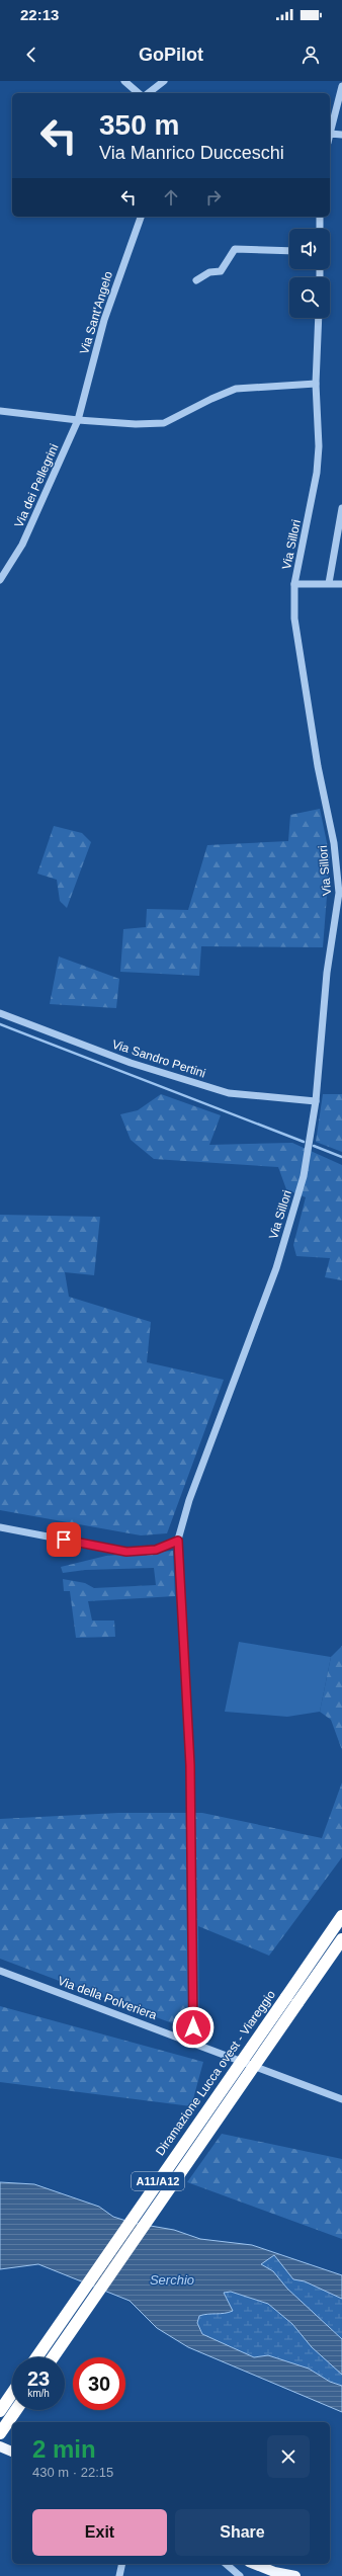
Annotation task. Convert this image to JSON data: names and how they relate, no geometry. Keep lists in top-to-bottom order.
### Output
{
  "streets": {
    "highway": ["Diramazione Lucca ovest - Viareggio", "A11/A12"],
    "street": [
      "Via Sant'Angelo",
      "Via dei Pellegrini",
      "Via Sillori",
      "Via Sandro Pertini",
      "Via della Polveriera"
    ]
  },
  "crossings": [
    ["Via Sant'Angelo", "Via dei Pellegrini"],
    ["Via Sillori", "Via Sandro Pertini"],
    ["Via Sillori", "Via della Polveriera"]
  ],
  "water": ["Serchio"],
  "page": {
    "status": "22:13",
    "header": "GoPilot",
    "turn": ["350 m", "Via Manrico Ducceschi"],
    "speed": "23 km/h",
    "limit": "30",
    "heading": ["2 min", "430 m · 22:15"],
    "buttons": ["Exit", "Share"]
  }
}
